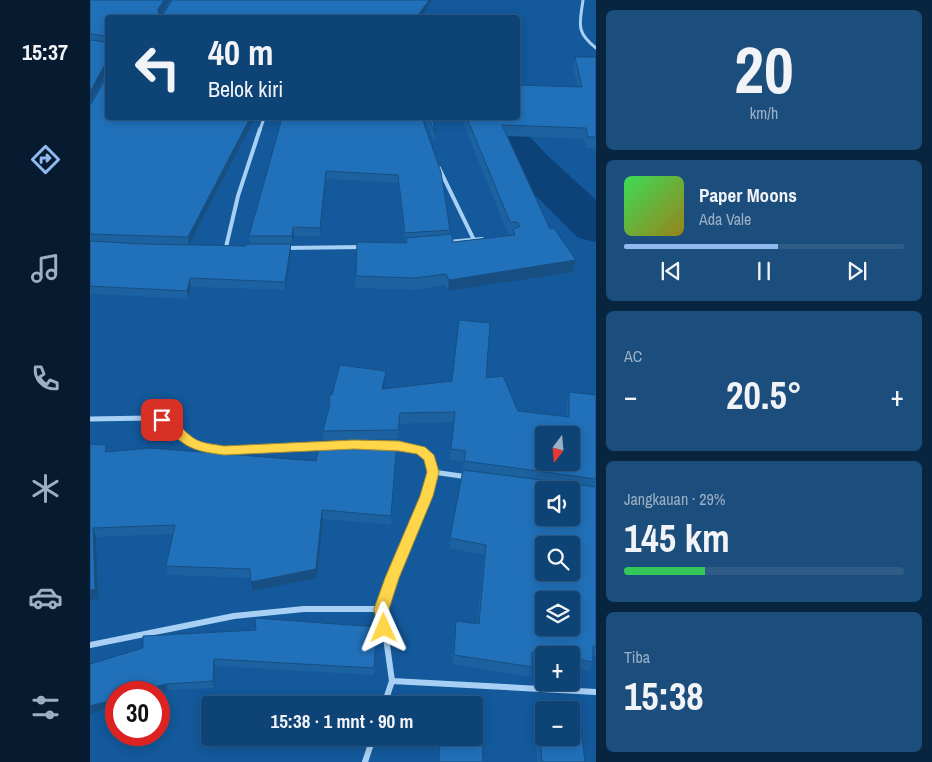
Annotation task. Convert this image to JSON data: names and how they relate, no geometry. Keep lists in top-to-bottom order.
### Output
{
  "north": "bottom",
  "page": {
    "tabs": "15:37",
    "tile": [
      ["20", "km/h"],
      "AC",
      ["Jangkauan · 29%", "145 km"],
      ["Tiba", "15:38"]
    ],
    "turn": ["40 m", "Belok kiri"],
    "song": ["Paper Moons", "Ada Vale"],
    "heat": ["−", "20.5°", "+"],
    "map_buttons": ["+", "−"],
    "limit": "30",
    "trip": "15:38 · 1 mnt · 90 m"
  }
}
